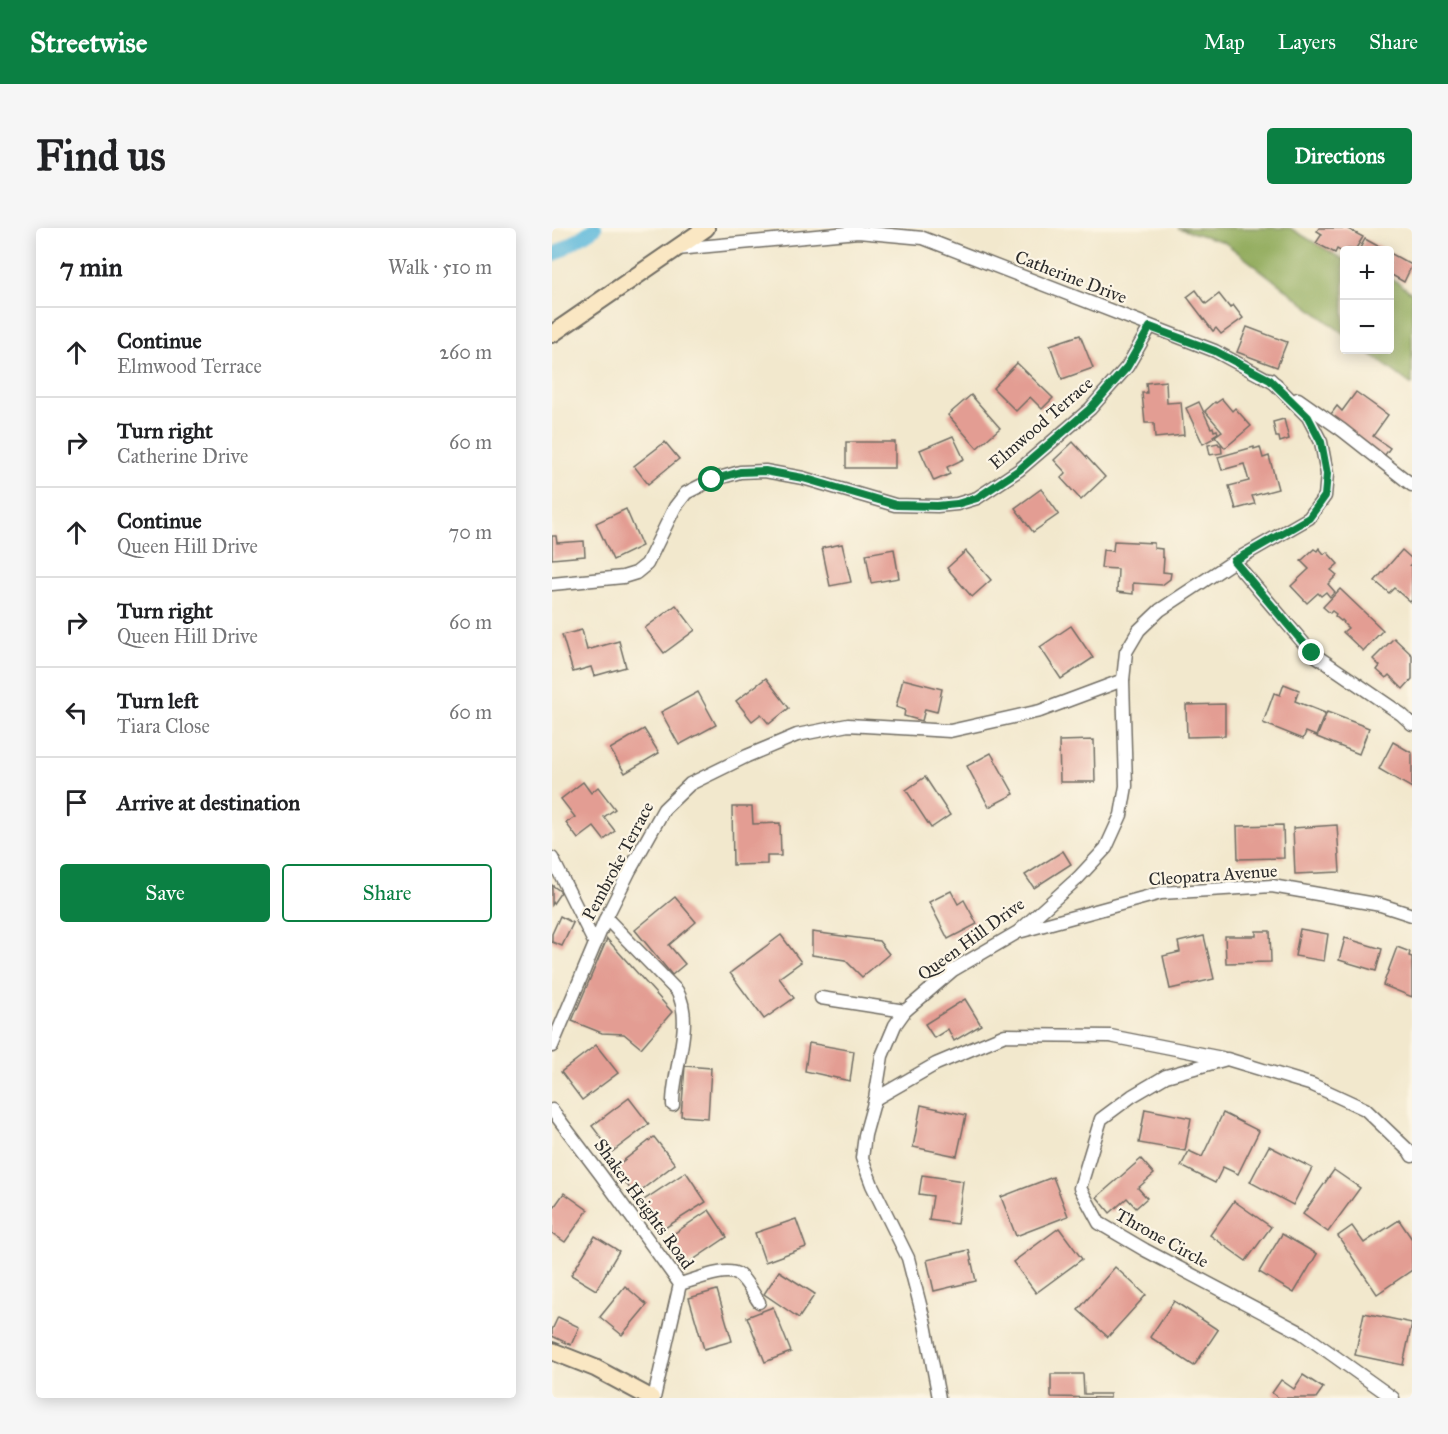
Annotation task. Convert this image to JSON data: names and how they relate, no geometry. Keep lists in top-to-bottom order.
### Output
{
  "streets": {
    "street": [
      "Catherine Drive",
      "Elmwood Terrace",
      "Pembroke Terrace",
      "Cleopatra Avenue",
      "Queen Hill Drive",
      "Shaker Heights Road",
      "Throne Circle"
    ]
  },
  "crossings": [
    ["Catherine Drive", "Elmwood Terrace"],
    ["Catherine Drive", "Queen Hill Drive"],
    ["Pembroke Terrace", "Queen Hill Drive"],
    ["Cleopatra Avenue", "Queen Hill Drive"]
  ],
  "page": {
    "header": "Streetwise",
    "nav": ["Map", "Layers", "Share"],
    "buttons": [
      "Directions",
      ["Save", "Share"]
    ],
    "title": "Find us",
    "heading": ["7 min", "Walk · 510 m"],
    "map_buttons": ["+", "−"],
    "list": [
      ["Continue", "Elmwood Terrace", "260 m"],
      ["Turn right", "Catherine Drive", "60 m"],
      ["Continue", "Queen Hill Drive", "70 m"],
      ["Turn right", "Queen Hill Drive", "60 m"],
      ["Turn left", "Tiara Close", "60 m"],
      "Arrive at destination"
    ]
  }
}
